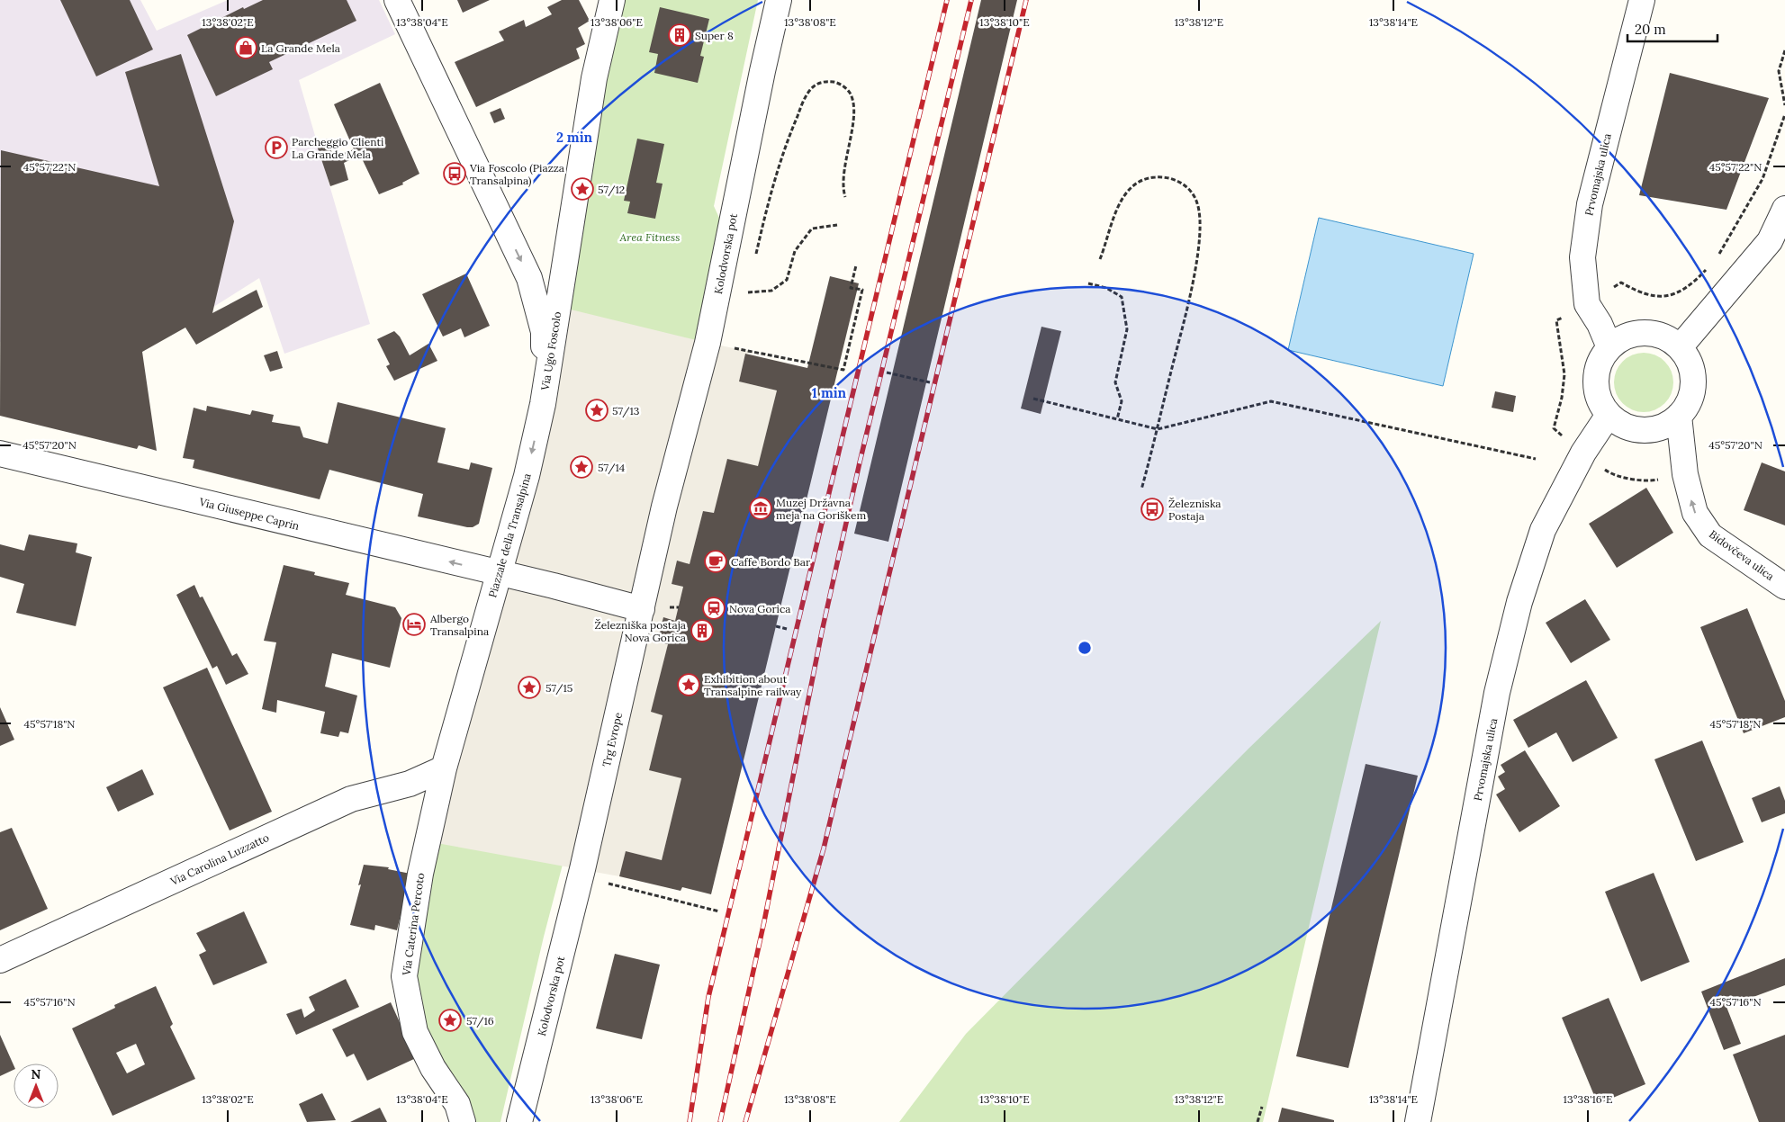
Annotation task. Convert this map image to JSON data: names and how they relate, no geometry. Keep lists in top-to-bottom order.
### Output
{
  "streets": {
    "street": [
      "Prvomajska ulica",
      "Kolodvorska pot",
      "Via Ugo Foscolo",
      "Via Giuseppe Caprin",
      "Piazzale della Transalpina",
      "Bidovčeva ulica",
      "Trg Evrope",
      "Via Carolina Luzzatto",
      "Via Caterina Percoto"
    ]
  },
  "crossings": [
    ["Prvomajska ulica", "Bidovčeva ulica"],
    ["Kolodvorska pot", "Trg Evrope"],
    ["Via Ugo Foscolo", "Piazzale della Transalpina"],
    ["Via Giuseppe Caprin", "Piazzale della Transalpina"],
    ["Via Giuseppe Caprin", "Trg Evrope"],
    ["Piazzale della Transalpina", "Via Carolina Luzzatto"],
    ["Piazzale della Transalpina", "Via Caterina Percoto"],
    ["Via Carolina Luzzatto", "Via Caterina Percoto"]
  ],
  "one_way": [
    "Via Ugo Foscolo",
    "Via Giuseppe Caprin",
    "Piazzale della Transalpina",
    "Bidovčeva ulica"
  ],
  "parks": ["Area Fitness"],
  "places": {
    "building": ["Super 8", "Železniška postaja Nova Gorica"],
    "shop": ["La Grande Mela"],
    "parking": ["Parcheggio Clienti La Grande Mela"],
    "bus stop": ["Via Foscolo (Piazza Transalpina)", "Železniska Postaja"],
    "place": [
      "57/12",
      "57/13",
      "57/14",
      "Exhibition about Transalpine railway",
      "57/15",
      "57/16"
    ],
    "museum": ["Muzej Državna meja na Goriškem"],
    "cafe": ["Caffe Bordo Bar"],
    "station": ["Nova Gorica"],
    "hotel": ["Albergo Transalpina"]
  },
  "scale_bar": "20 m",
  "north": "top",
  "coordinates": [
    "13°38'02\"E",
    "13°38'04\"E",
    "13°38'06\"E",
    "13°38'08\"E",
    "13°38'10\"E",
    "13°38'12\"E",
    "13°38'14\"E",
    "45°57'22\"N",
    "45°57'20\"N",
    "45°57'18\"N",
    "45°57'16\"N",
    "13°38'16\"E"
  ],
  "rings": ["2 min", "1 min"]
}
